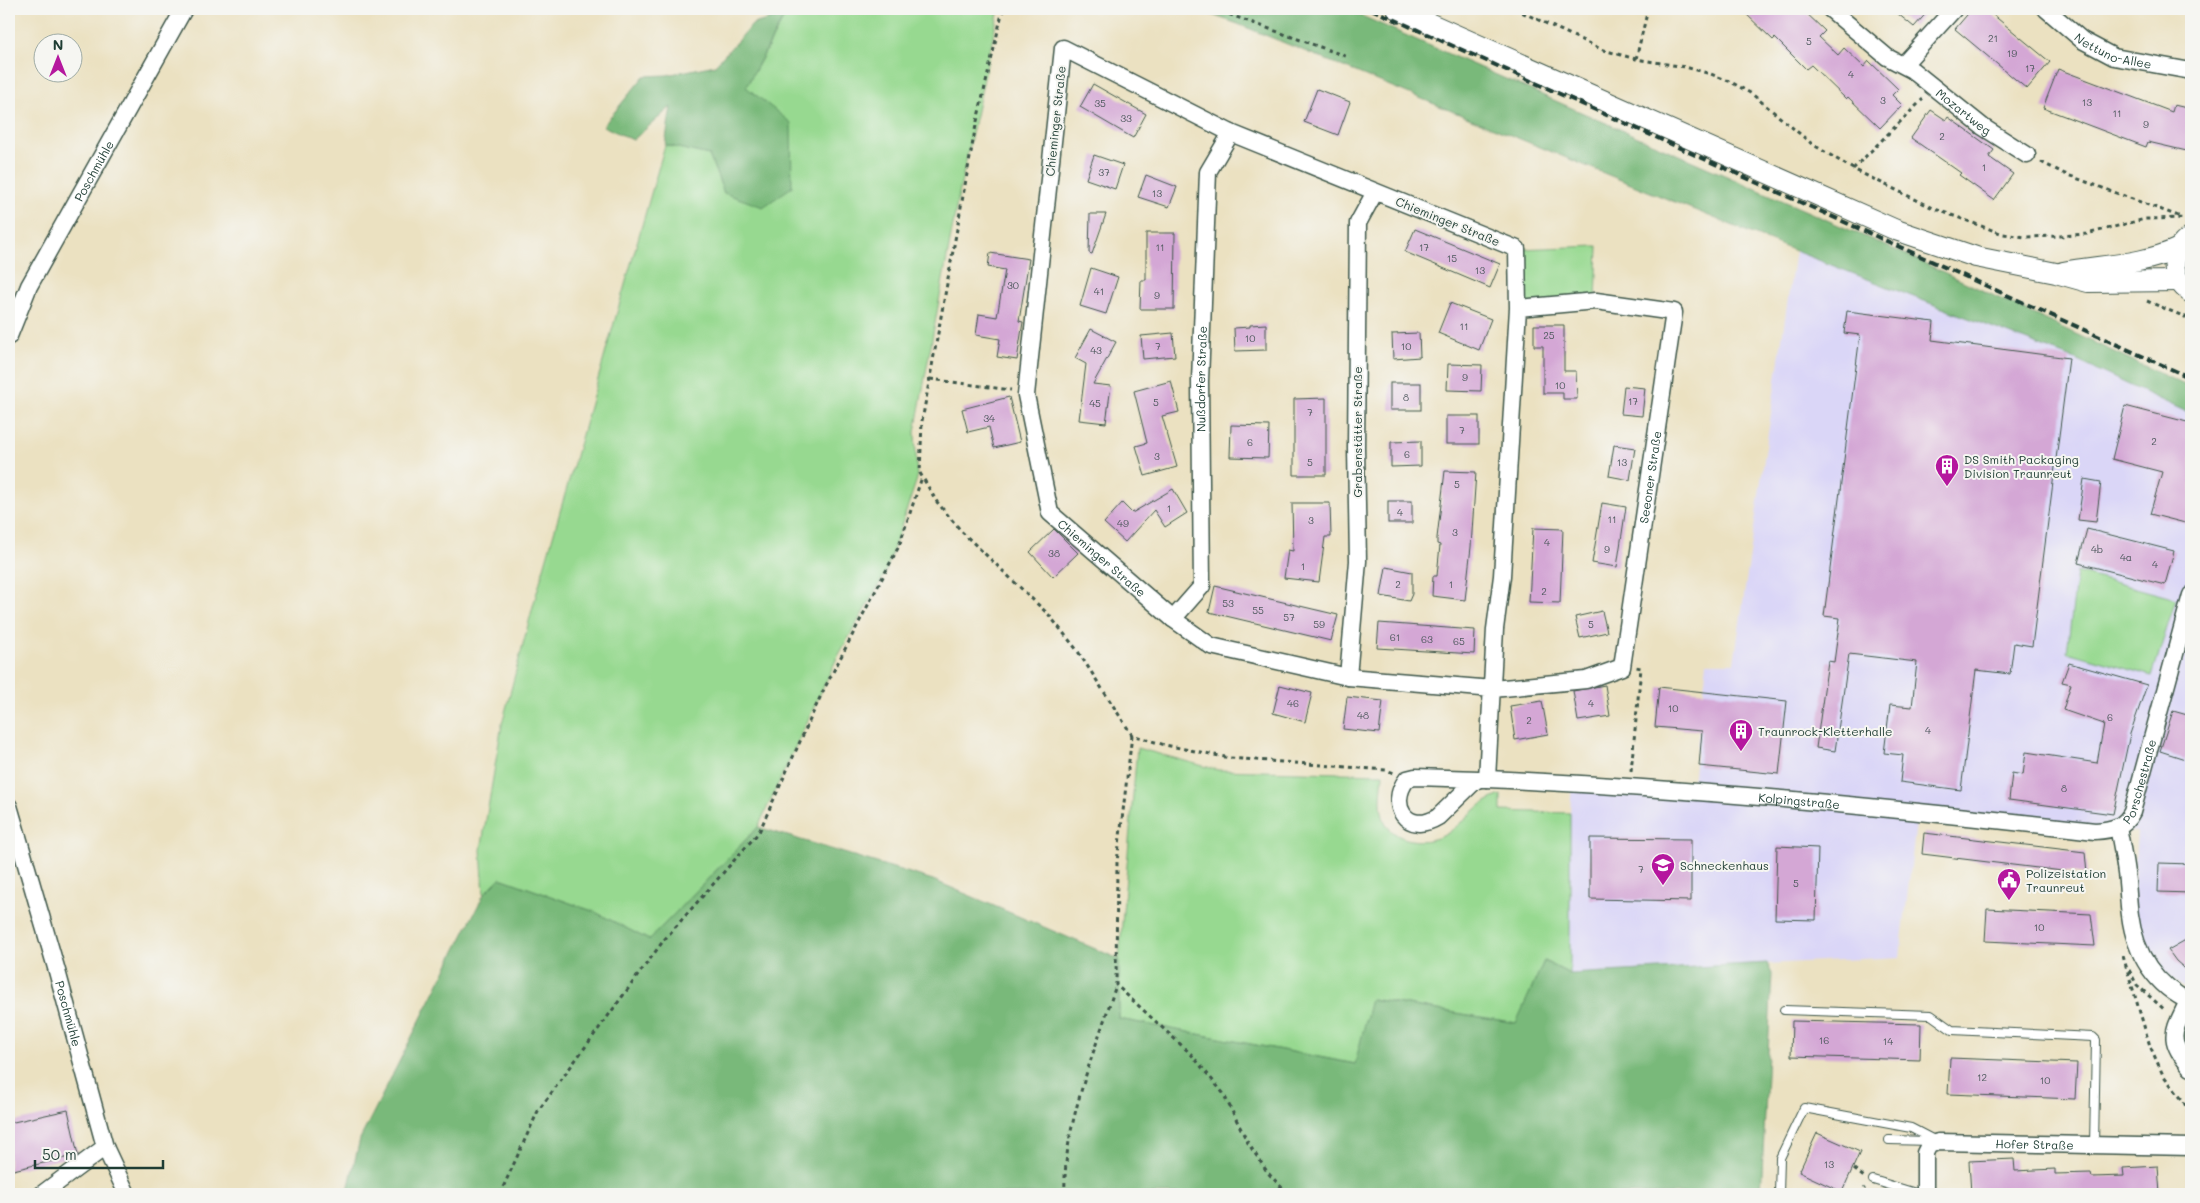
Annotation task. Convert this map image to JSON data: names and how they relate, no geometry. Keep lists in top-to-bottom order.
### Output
{
  "streets": {
    "street": [
      "Nettuno-Allee",
      "Mozartweg",
      "Chieminger Straße",
      "Poschmühle",
      "Nußdorfer Straße",
      "Grabenstätter Straße",
      "Seeoner Straße",
      "Porschestraße",
      "Kolpingstraße",
      "Hofer Straße"
    ]
  },
  "crossings": [
    ["Chieminger Straße", "Nußdorfer Straße"],
    ["Chieminger Straße", "Grabenstätter Straße"],
    ["Chieminger Straße", "Seeoner Straße"],
    ["Chieminger Straße", "Kolpingstraße"],
    ["Porschestraße", "Kolpingstraße"]
  ],
  "places": {
    "building": ["DS Smith Packaging Division Traunreut", "Traunrock-Kletterhalle"],
    "school or university": ["Schneckenhaus"],
    "public building": ["Polizeistation Traunreut"]
  },
  "house_numbers": [
    "21",
    "5",
    "19",
    "17",
    "4",
    "3",
    "13",
    "35",
    "11",
    "33",
    "9",
    "2",
    "1",
    "37",
    "13",
    "11",
    "17",
    "15",
    "13",
    "30",
    "41",
    "9",
    "11",
    "25",
    "10",
    "7",
    "10",
    "43",
    "9",
    "10",
    "8",
    "17",
    "5",
    "45",
    "7",
    "34",
    "7",
    "2",
    "6",
    "6",
    "3",
    "5",
    "13",
    "5",
    "1",
    "4",
    "11",
    "3",
    "49",
    "3",
    "4",
    "9",
    "4b",
    "38",
    "4a",
    "4",
    "1",
    "2",
    "1",
    "2",
    "53",
    "55",
    "57",
    "59",
    "5",
    "61",
    "63",
    "65",
    "46",
    "4",
    "10",
    "48",
    "6",
    "2",
    "4",
    "8",
    "7",
    "5",
    "10",
    "16",
    "14",
    "12",
    "10",
    "13"
  ],
  "scale_bar": "50 m",
  "north": "top"
}
